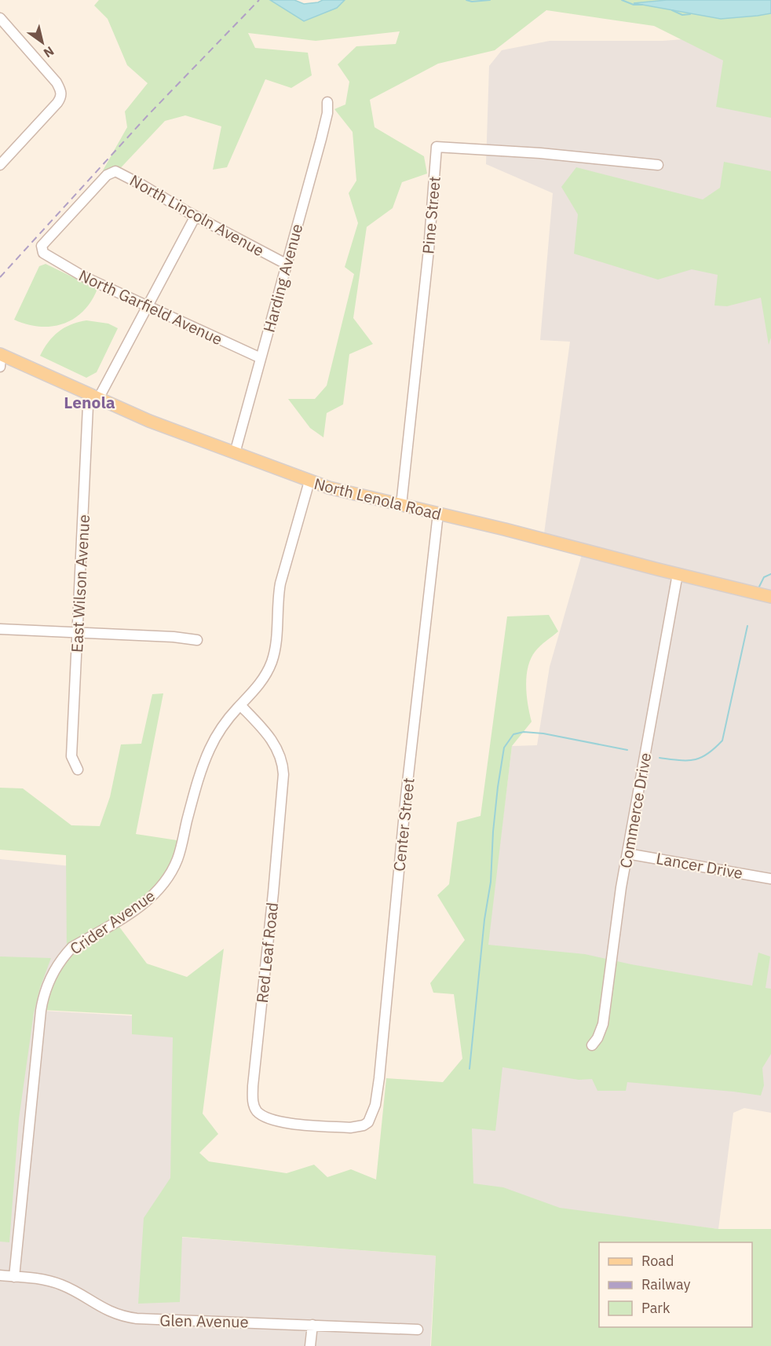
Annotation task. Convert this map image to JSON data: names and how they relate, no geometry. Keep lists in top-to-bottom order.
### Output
{
  "streets": {
    "main road": ["North Lenola Road"],
    "street": [
      "North Lincoln Avenue",
      "Pine Street",
      "Harding Avenue",
      "North Garfield Avenue",
      "East Wilson Avenue",
      "Commerce Drive",
      "Center Street",
      "Lancer Drive",
      "Crider Avenue",
      "Red Leaf Road",
      "Glen Avenue"
    ]
  },
  "crossings": [
    ["North Lincoln Avenue", "Harding Avenue"],
    ["North Lincoln Avenue", "North Garfield Avenue"],
    ["North Lincoln Avenue", "East Wilson Avenue"],
    ["Pine Street", "North Lenola Road"],
    ["Harding Avenue", "North Garfield Avenue"],
    ["Harding Avenue", "North Lenola Road"],
    ["North Garfield Avenue", "East Wilson Avenue"],
    ["North Lenola Road", "East Wilson Avenue"],
    ["North Lenola Road", "Commerce Drive"],
    ["North Lenola Road", "Center Street"],
    ["North Lenola Road", "Crider Avenue"],
    ["Commerce Drive", "Lancer Drive"],
    ["Center Street", "Red Leaf Road"],
    ["Crider Avenue", "Red Leaf Road"],
    ["Crider Avenue", "Glen Avenue"]
  ],
  "districts": ["Lenola"],
  "legend": ["Road", "Railway", "Park"],
  "north": "bottom right"
}
